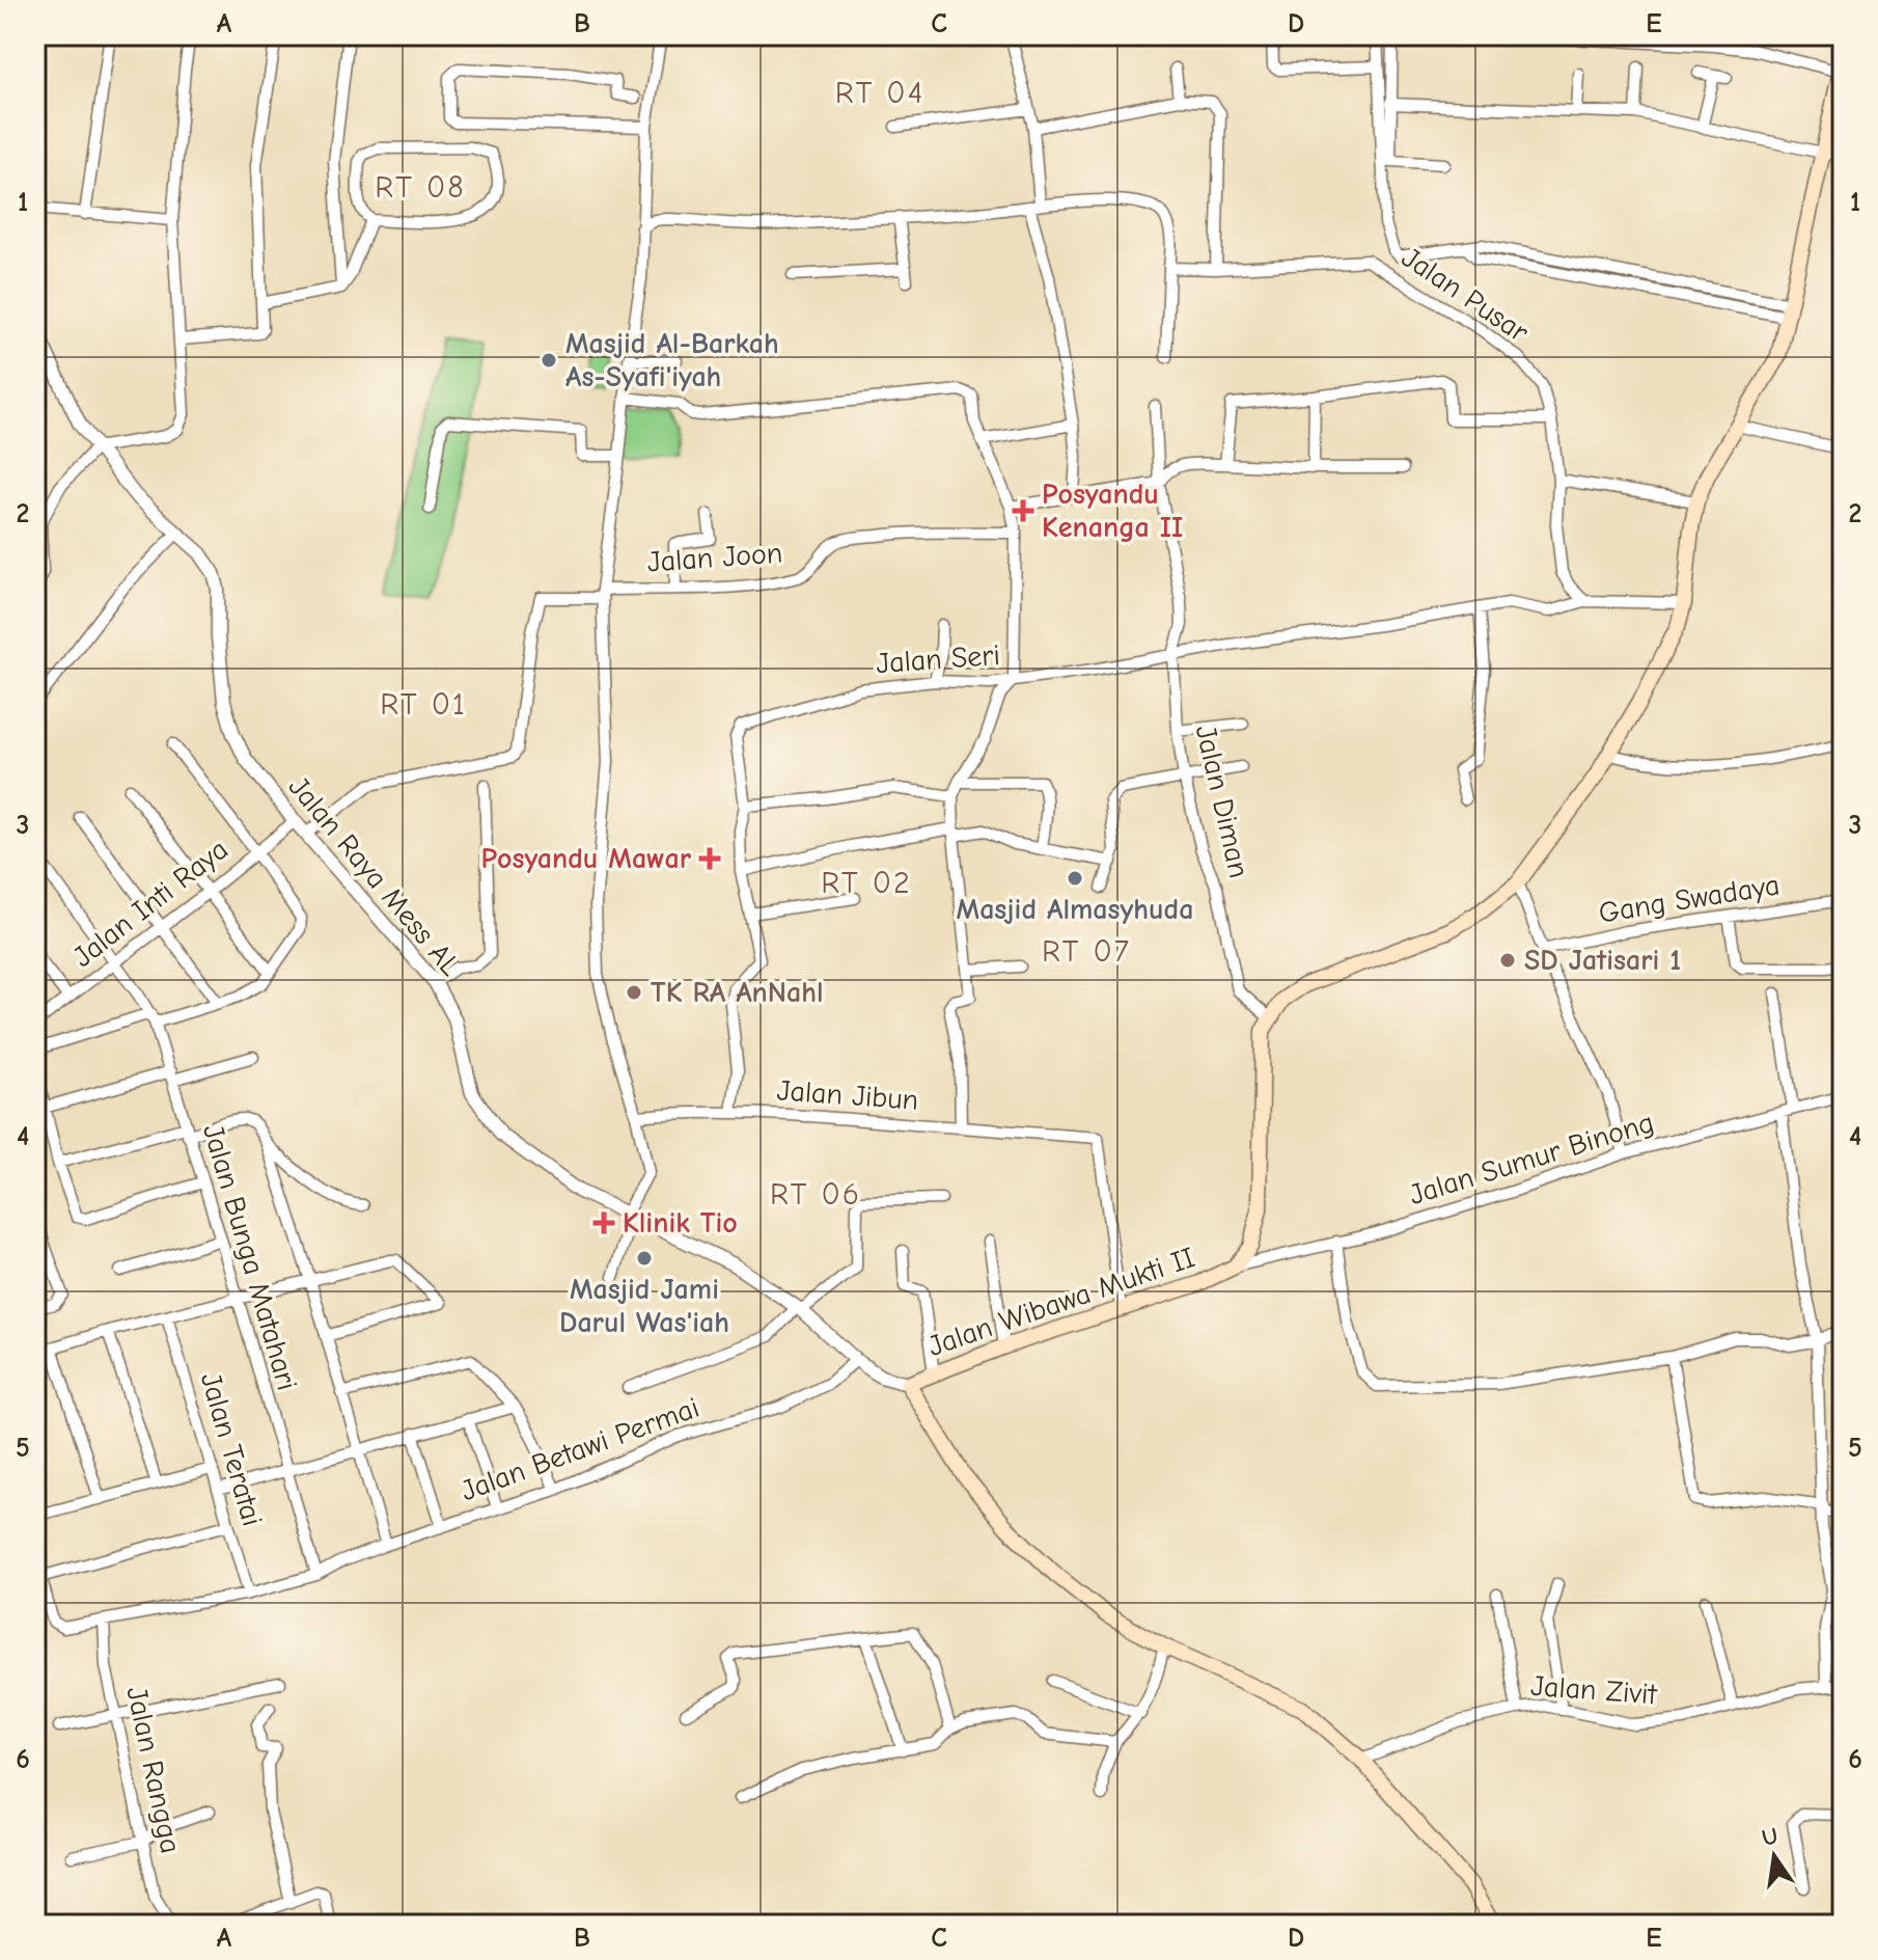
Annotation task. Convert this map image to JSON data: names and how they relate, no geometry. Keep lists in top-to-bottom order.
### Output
{
  "streets": {
    "main road": ["Jalan Wibawa Mukti II"],
    "street": [
      "Jalan Pusar",
      "Jalan Joon",
      "Jalan Seri",
      "Jalan Diman",
      "Jalan Raya Mess AL",
      "Gang Swadaya",
      "Jalan Inti Raya",
      "Jalan Jibun",
      "Jalan Sumur Binong",
      "Jalan Bunga Matahari",
      "Jalan Teratai",
      "Jalan Betawi Permai",
      "Jalan Zivit",
      "Jalan Rangga"
    ]
  },
  "crossings": [
    ["Jalan Pusar", "Jalan Seri"],
    ["Jalan Joon", "Jalan Raya Mess AL"],
    ["Jalan Seri", "Jalan Diman"],
    ["Jalan Seri", "Jalan Jibun"],
    ["Jalan Diman", "Jalan Wibawa Mukti II"],
    ["Jalan Raya Mess AL", "Jalan Inti Raya"],
    ["Jalan Raya Mess AL", "Jalan Wibawa Mukti II"],
    ["Jalan Raya Mess AL", "Jalan Betawi Permai"],
    ["Jalan Inti Raya", "Jalan Bunga Matahari"],
    ["Jalan Jibun", "Jalan Wibawa Mukti II"],
    ["Jalan Sumur Binong", "Jalan Wibawa Mukti II"],
    ["Jalan Bunga Matahari", "Jalan Betawi Permai"],
    ["Jalan Teratai", "Jalan Betawi Permai"],
    ["Jalan Betawi Permai", "Jalan Rangga"]
  ],
  "districts": [
    "RT 04",
    "RT 08",
    "RT 01",
    "RT 02",
    "RT 07",
    "RT 06"
  ],
  "places": {
    "other": [
      "Masjid Al-Barkah As-Syafi'iyah",
      "Masjid Almasyhuda",
      "SD Jatisari 1",
      "TK RA AnNahl",
      "Masjid Jami Darul Was'iah"
    ],
    "health": ["Posyandu Kenanga II", "Posyandu Mawar", "Klinik Tio"]
  },
  "north": "top",
  "grid": {
    "columns": [
      "A",
      "B",
      "C",
      "D",
      "E"
    ],
    "rows": [
      "1",
      "2",
      "3",
      "4",
      "5",
      "6"
    ]
  }
}
